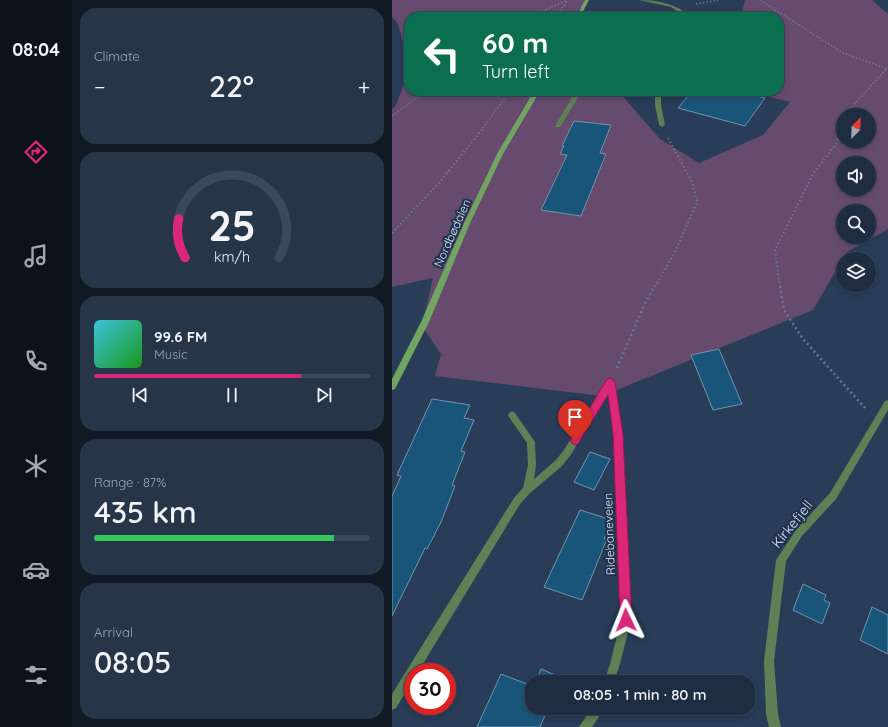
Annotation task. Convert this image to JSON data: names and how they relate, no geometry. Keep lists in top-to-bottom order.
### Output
{
  "streets": {
    "street": ["Nordbødalen", "Kirkefjell", "Ridebaneveien"]
  },
  "north": "top right",
  "page": {
    "tabs": "08:04",
    "tile": [
      "Climate",
      ["Range · 87%", "435 km"],
      ["Arrival", "08:05"]
    ],
    "turn": ["60 m", "Turn left"],
    "heat": ["−", "22°", "+"],
    "song": ["99.6 FM", "Music"],
    "limit": "30",
    "trip": "08:05 · 1 min · 80 m",
    "gauge": ["25", "km/h"]
  }
}
